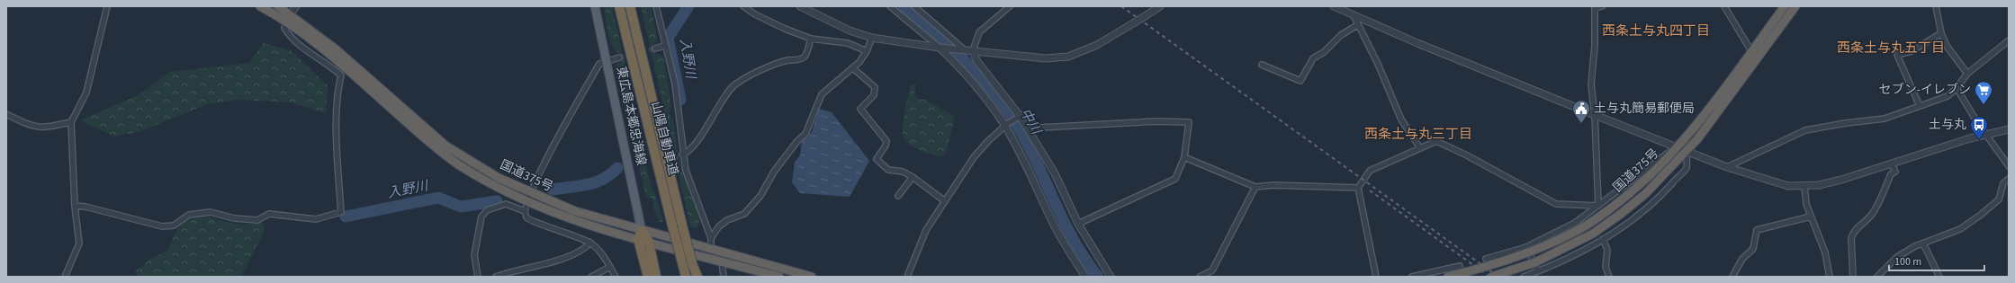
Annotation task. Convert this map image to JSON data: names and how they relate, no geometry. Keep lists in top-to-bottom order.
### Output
{
  "streets": {
    "highway": ["山陽自動車道", "国道375号"],
    "main road": ["東広島本郷忠海線"]
  },
  "crossings": [
    ["東広島本郷忠海線", "国道375号"]
  ],
  "districts": ["西条土与丸四丁目", "西条土与丸五丁目", "西条土与丸三丁目"],
  "water": ["入野川", "中川"],
  "places": {
    "supermarket": ["セブン-イレブン"],
    "public building": ["土与丸簡易郵便局"],
    "bus stop": ["土与丸"]
  },
  "scale_bar": "100 m"
}
